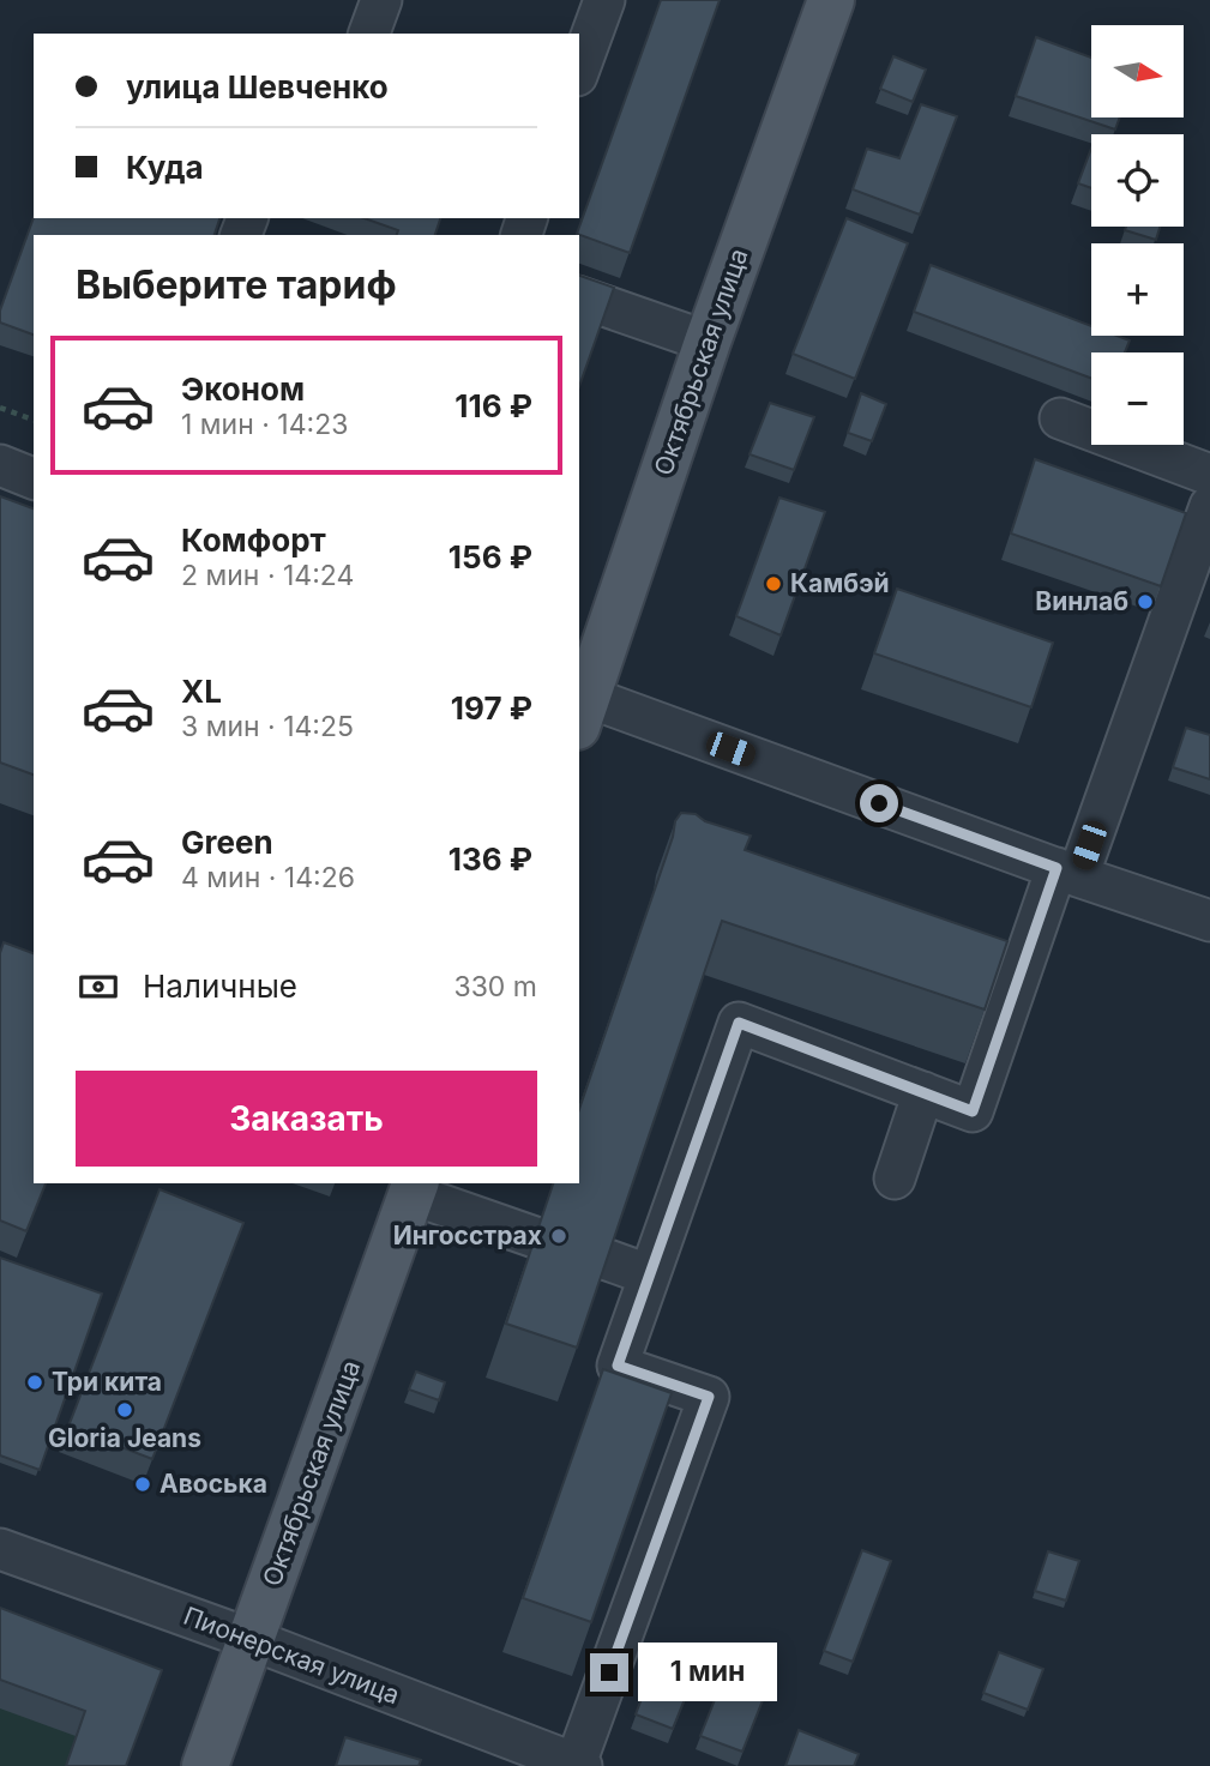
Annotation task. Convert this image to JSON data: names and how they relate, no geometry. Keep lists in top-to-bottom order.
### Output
{
  "streets": {
    "main road": ["Октябрьская улица"],
    "street": ["Пионерская улица"]
  },
  "crossings": [
    ["Октябрьская улица", "Пионерская улица"]
  ],
  "places": [
    "Камбэй",
    "Винлаб",
    "Ингосстрах",
    "Три кита",
    "Gloria Jeans",
    "Авоська"
  ],
  "north": "right",
  "page": {
    "map_buttons": ["+", "−"],
    "banner": ["улица Шевченко", "Куда"],
    "heading": "Выберите тариф",
    "list": [
      {
        "name": "Эконом",
        "note": "1 мин · 14:23",
        "value": "116 ₽"
      },
      {
        "name": "Комфорт",
        "note": "2 мин · 14:24",
        "value": "156 ₽"
      },
      {
        "name": "XL",
        "note": "3 мин · 14:25",
        "value": "197 ₽"
      },
      {
        "name": "Green",
        "note": "4 мин · 14:26",
        "value": "136 ₽"
      }
    ],
    "pay": ["Наличные", "330 m"],
    "buttons": "Заказать",
    "bubble": "1 мин"
  }
}
